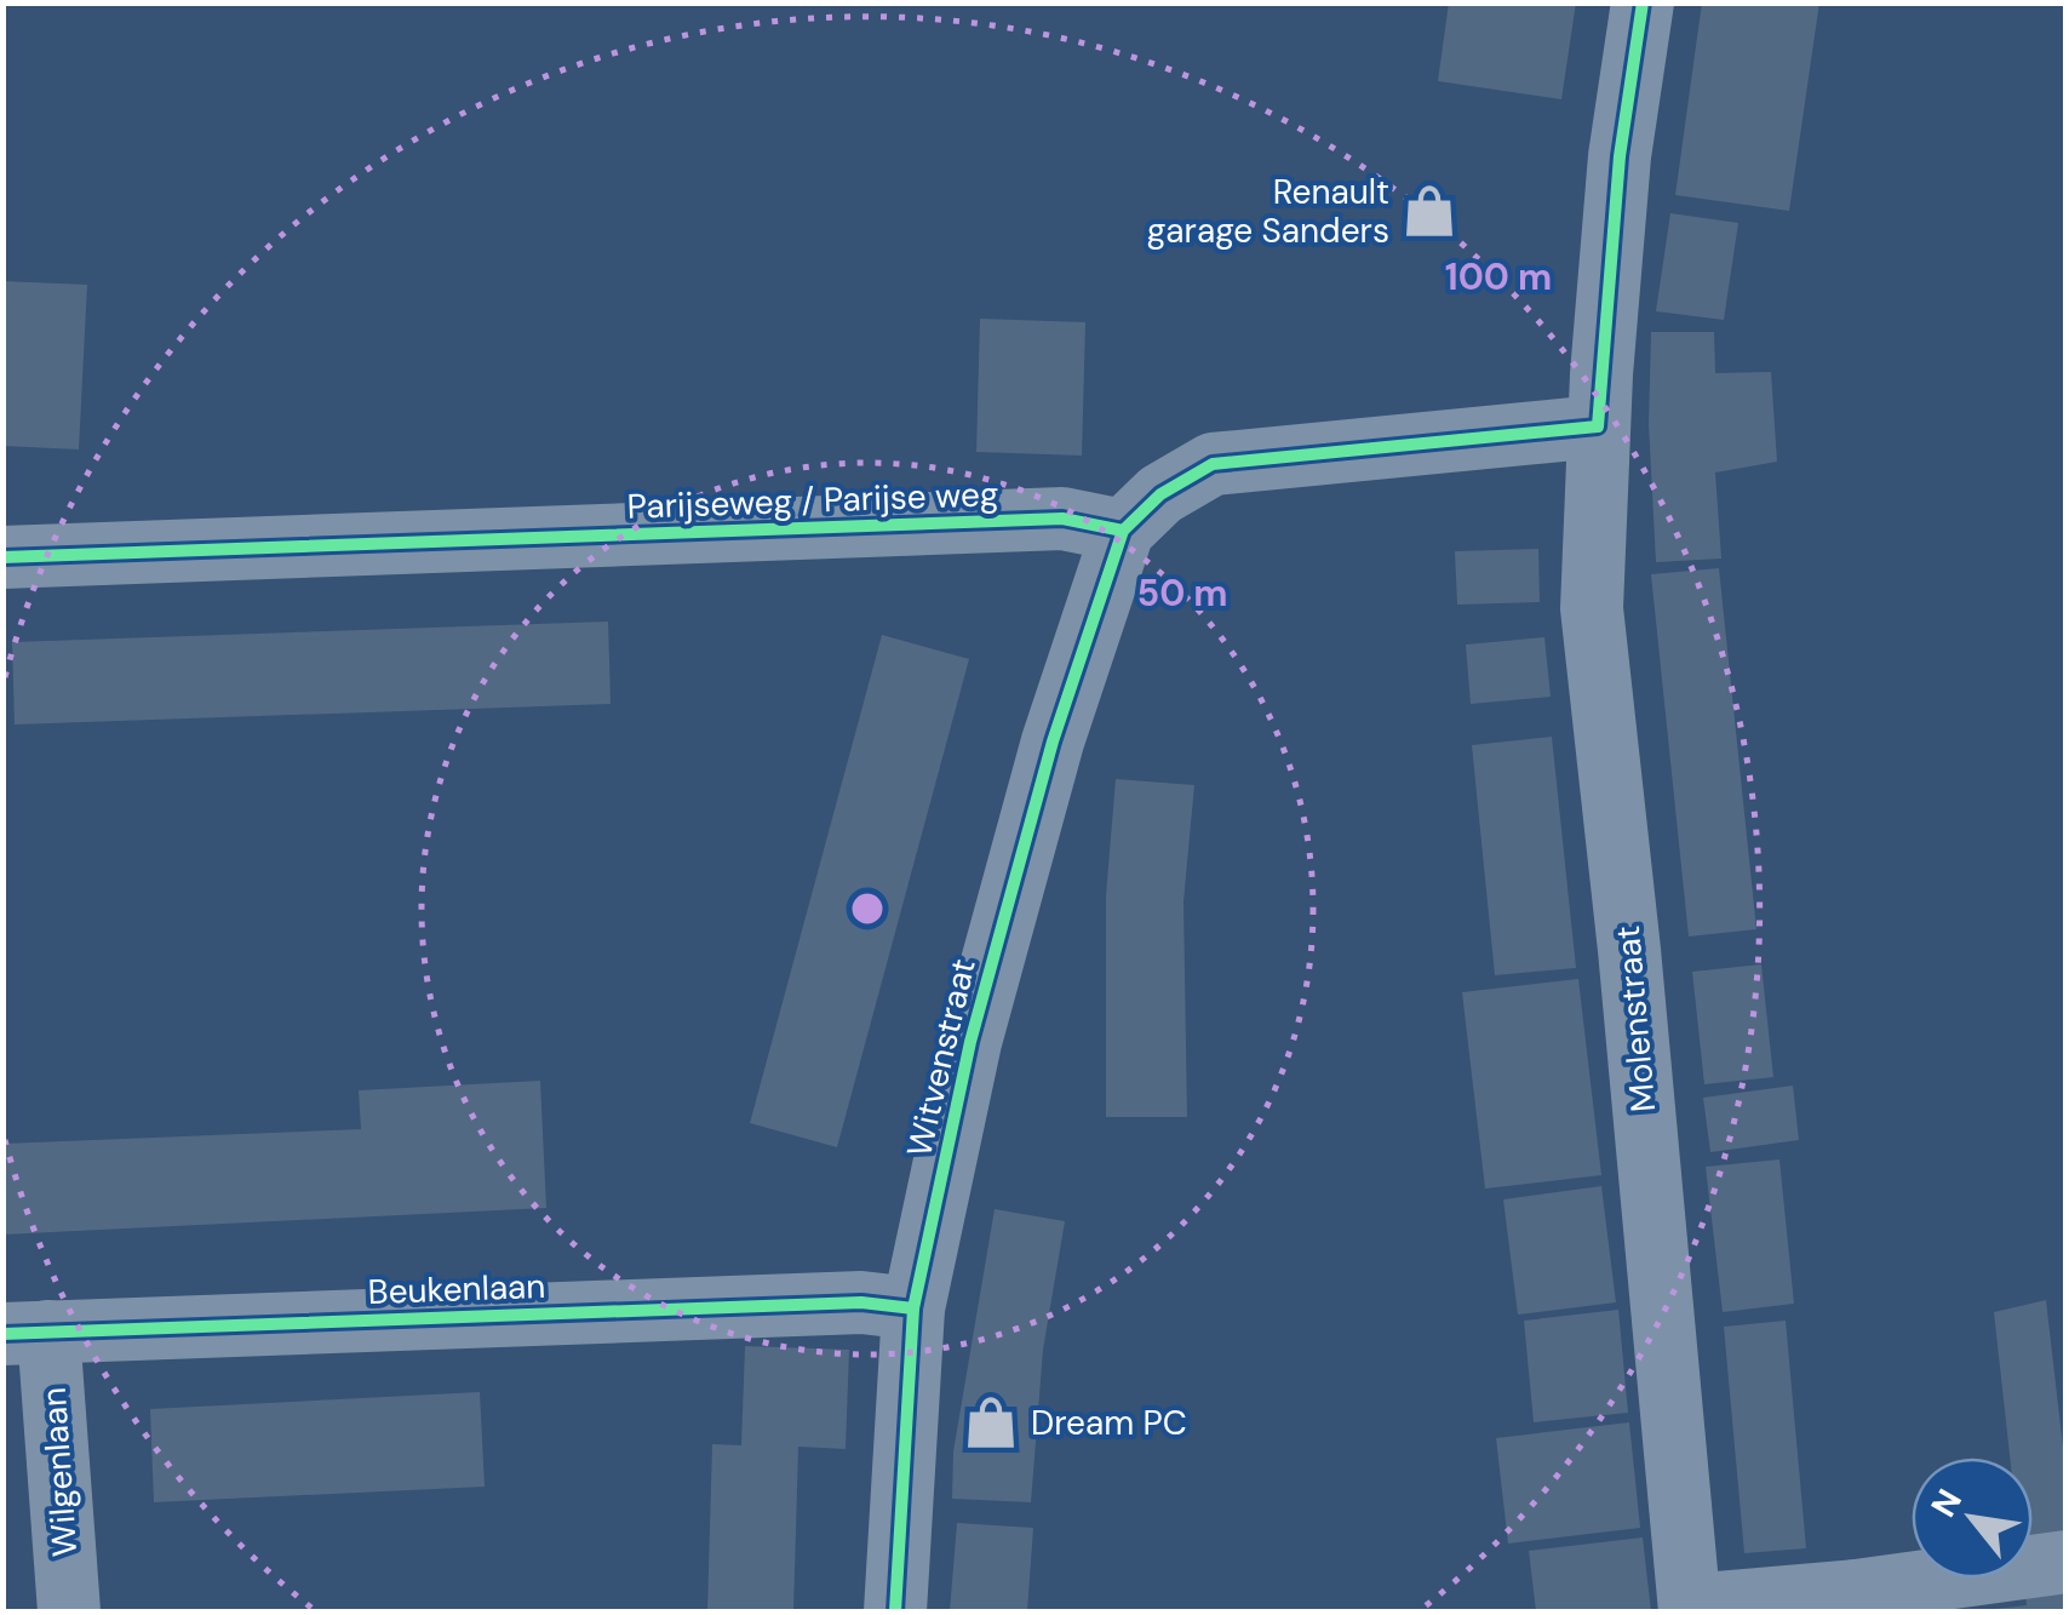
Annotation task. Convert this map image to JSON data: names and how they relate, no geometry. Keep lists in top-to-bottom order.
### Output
{
  "streets": {
    "street": [
      "Parijseweg / Parijse weg",
      "Molenstraat",
      "Witvenstraat",
      "Beukenlaan",
      "Wilgenlaan"
    ]
  },
  "crossings": [
    ["Parijseweg / Parijse weg", "Witvenstraat"],
    ["Witvenstraat", "Beukenlaan"],
    ["Beukenlaan", "Wilgenlaan"]
  ],
  "places": {
    "shop": ["Renault garage Sanders", "Dream PC"]
  },
  "north": "top left",
  "rings": ["100 m", "50 m"]
}
